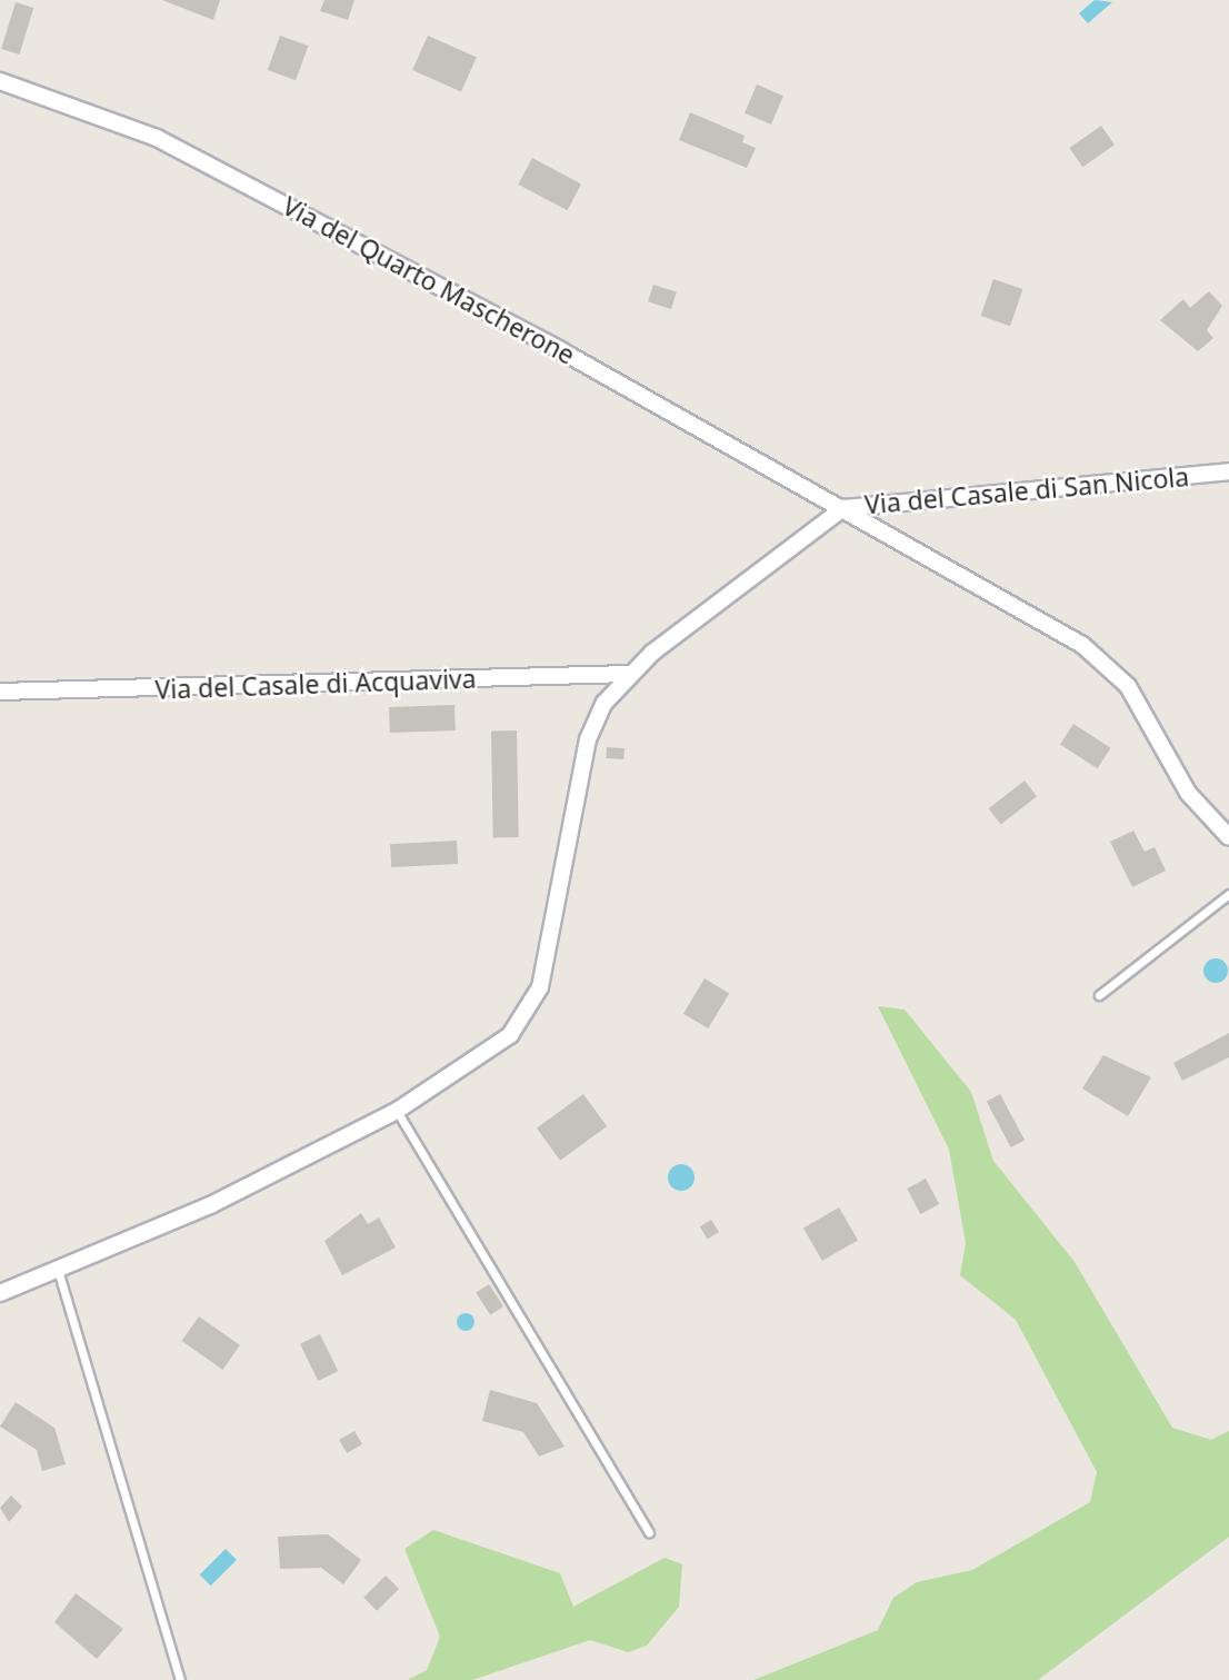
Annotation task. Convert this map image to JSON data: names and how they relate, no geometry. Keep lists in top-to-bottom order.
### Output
{
  "streets": {
    "street": ["Via del Quarto Mascherone", "Via del Casale di San Nicola", "Via del Casale di Acquaviva"]
  },
  "crossings": [
    ["Via del Quarto Mascherone", "Via del Casale di San Nicola"],
    ["Via del Casale di San Nicola", "Via del Casale di Acquaviva"]
  ]
}
